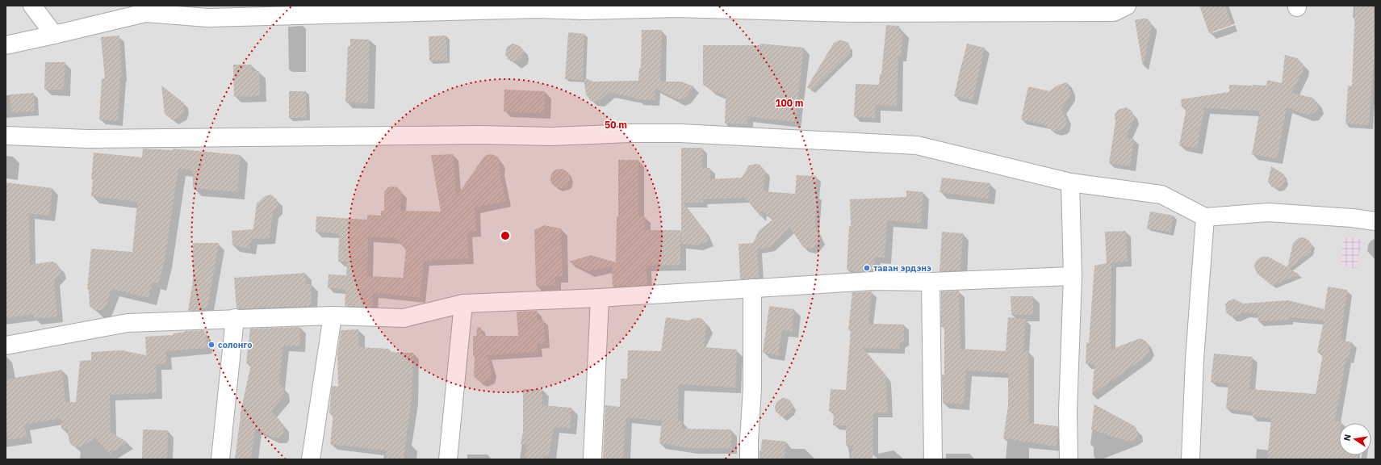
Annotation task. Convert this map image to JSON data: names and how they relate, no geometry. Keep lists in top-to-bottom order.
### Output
{
  "places": ["таван эрдэнэ", "солонго"],
  "north": "left",
  "rings": ["100 m", "50 m"]
}
